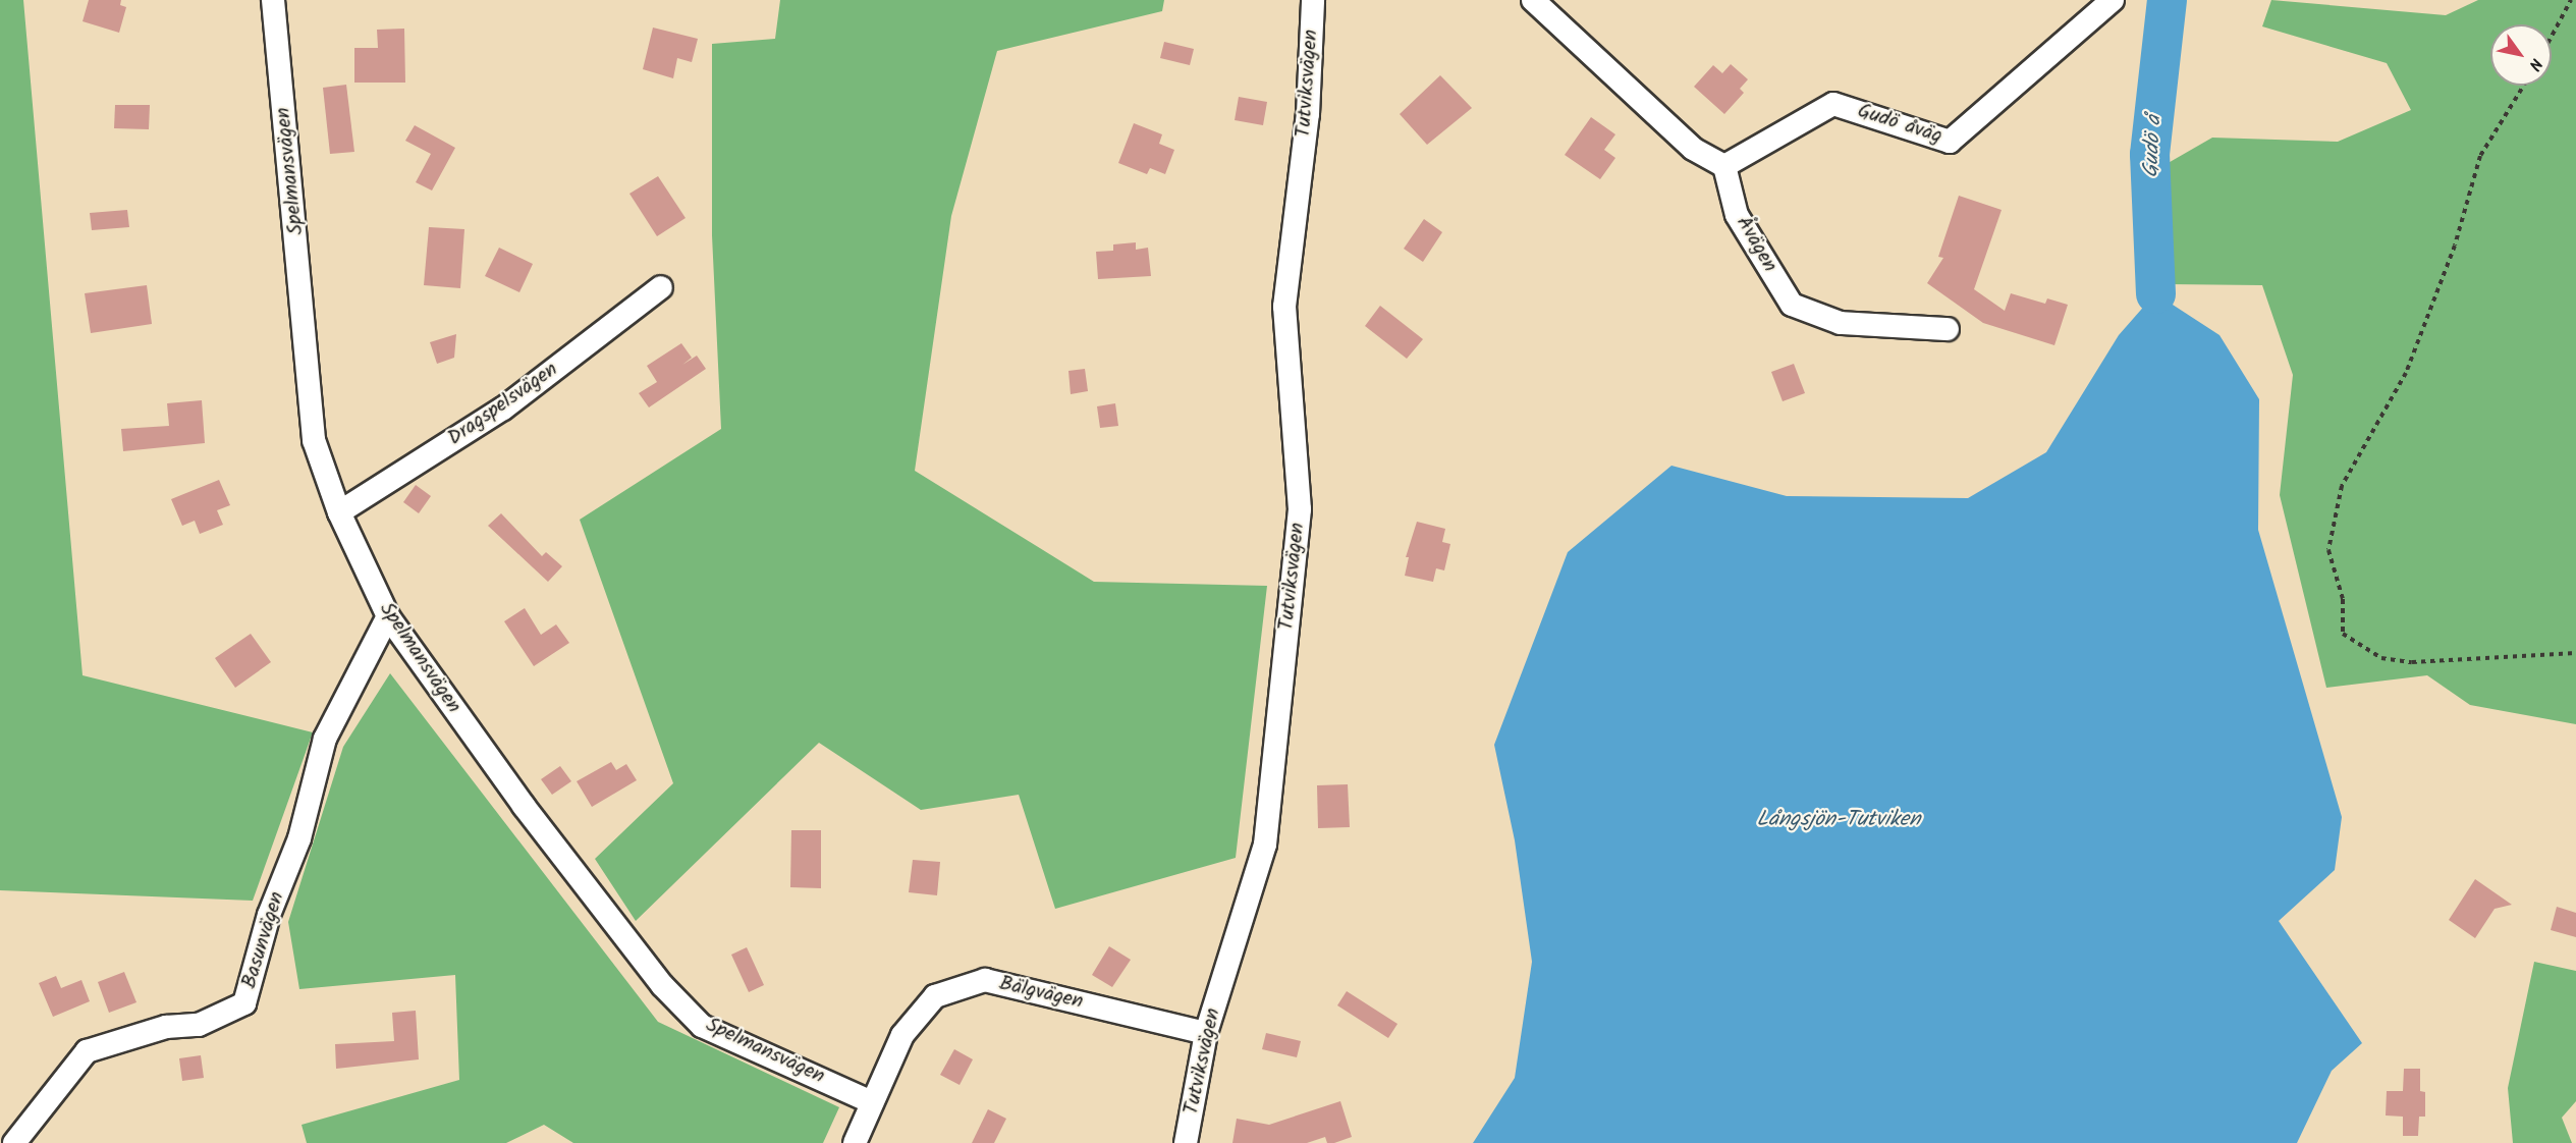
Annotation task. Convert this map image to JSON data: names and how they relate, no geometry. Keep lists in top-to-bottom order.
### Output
{
  "streets": {
    "street": [
      "Tutviksvägen",
      "Gudö åväg",
      "Spelmansvägen",
      "Åvägen",
      "Dragspelsvägen",
      "Basunvägen",
      "Bälgvägen"
    ]
  },
  "crossings": [
    ["Tutviksvägen", "Bälgvägen"],
    ["Gudö åväg", "Åvägen"],
    ["Spelmansvägen", "Dragspelsvägen"],
    ["Spelmansvägen", "Basunvägen"],
    ["Spelmansvägen", "Bälgvägen"]
  ],
  "water": ["Gudö å", "Långsjön-Tutviken"],
  "north": "bottom right"
}
